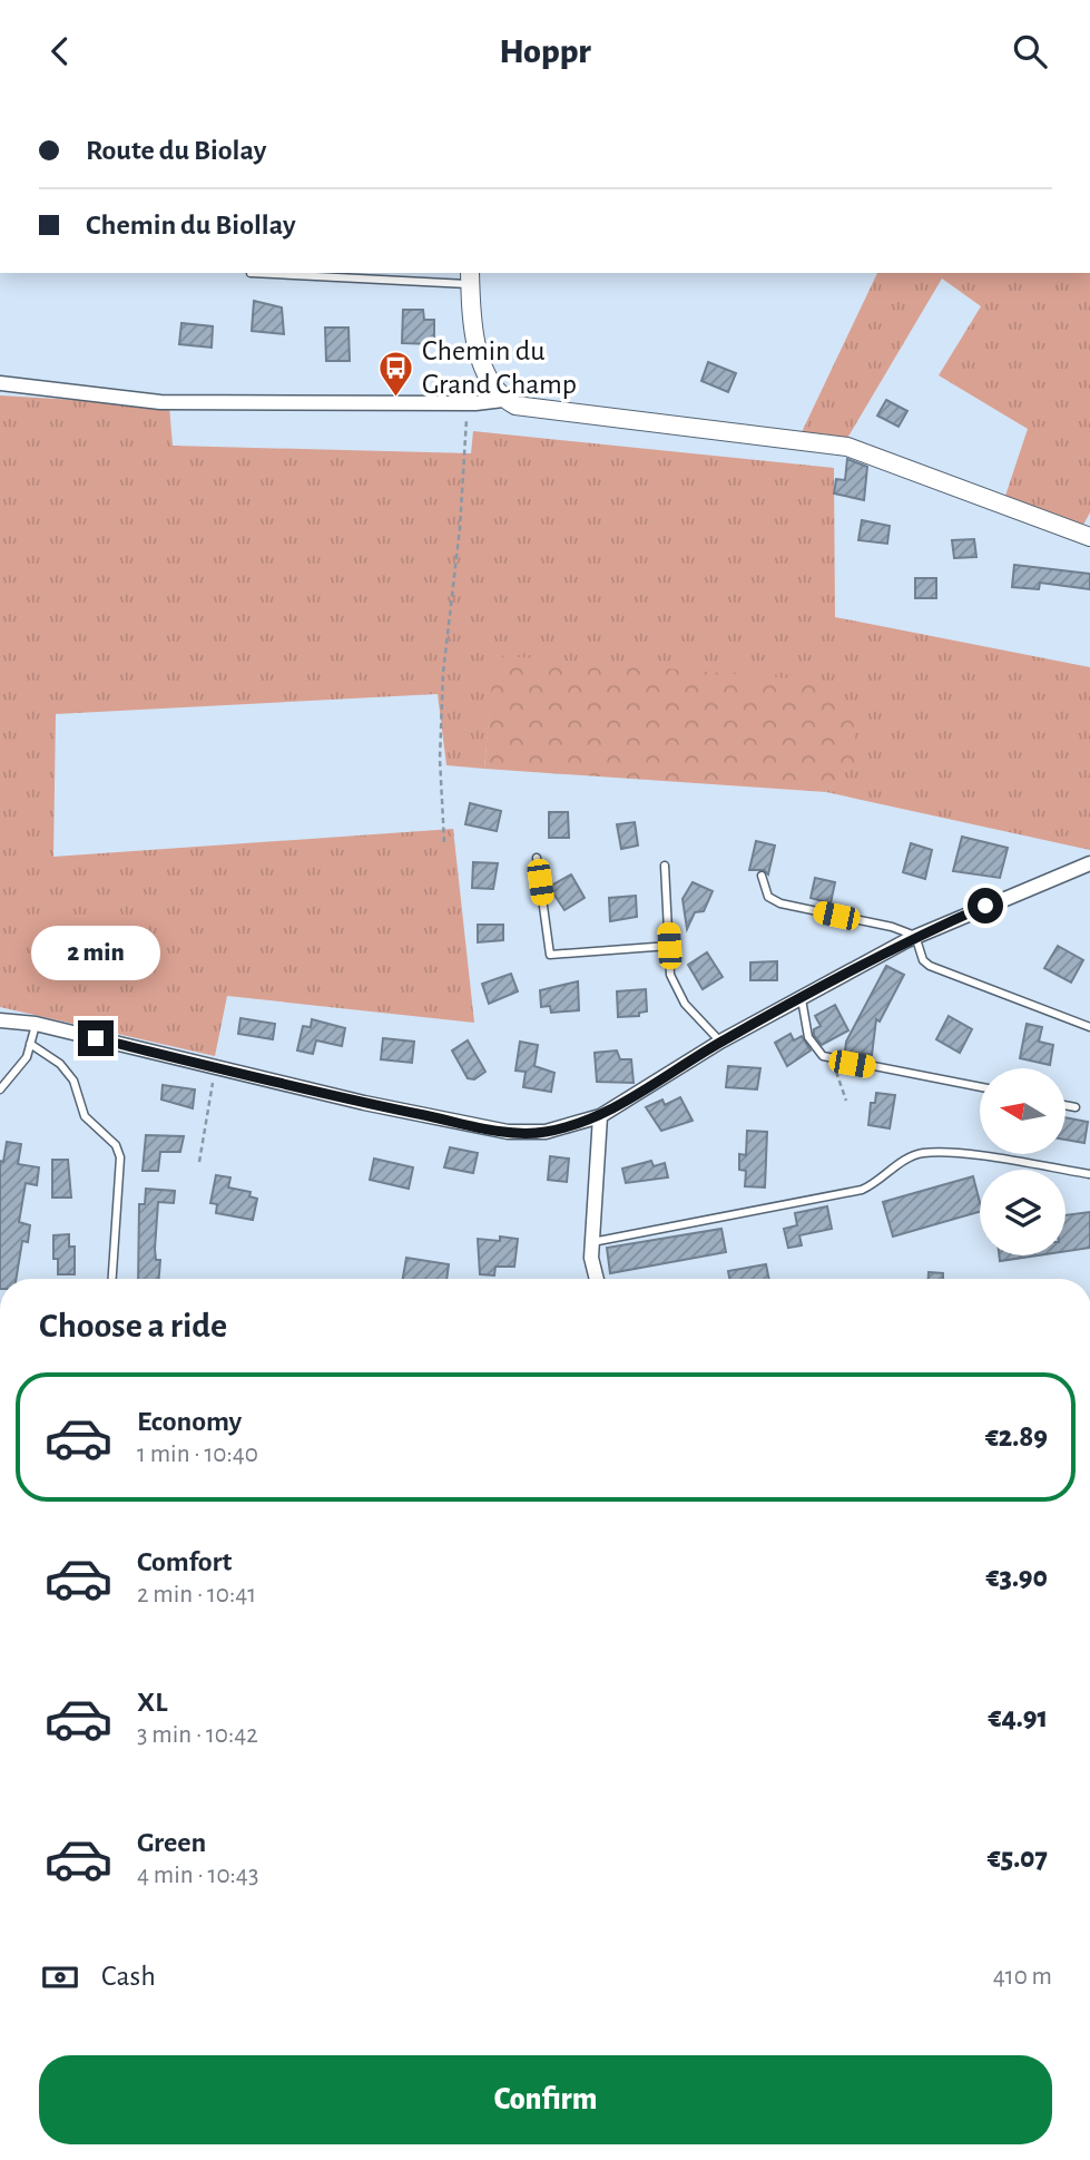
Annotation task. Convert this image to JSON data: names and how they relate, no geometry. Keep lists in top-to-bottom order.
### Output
{
  "places": {
    "bus stop": ["Chemin du Grand Champ"]
  },
  "north": "left",
  "page": {
    "header": "Hoppr",
    "banner": ["Route du Biolay", "Chemin du Biollay"],
    "bubble": "2 min",
    "heading": "Choose a ride",
    "list": [
      {
        "name": "Economy",
        "note": "1 min · 10:40",
        "value": "€2.89"
      },
      {
        "name": "Comfort",
        "note": "2 min · 10:41",
        "value": "€3.90"
      },
      {
        "name": "XL",
        "note": "3 min · 10:42",
        "value": "€4.91"
      },
      {
        "name": "Green",
        "note": "4 min · 10:43",
        "value": "€5.07"
      }
    ],
    "pay": ["Cash", "410 m"],
    "buttons": "Confirm"
  }
}
